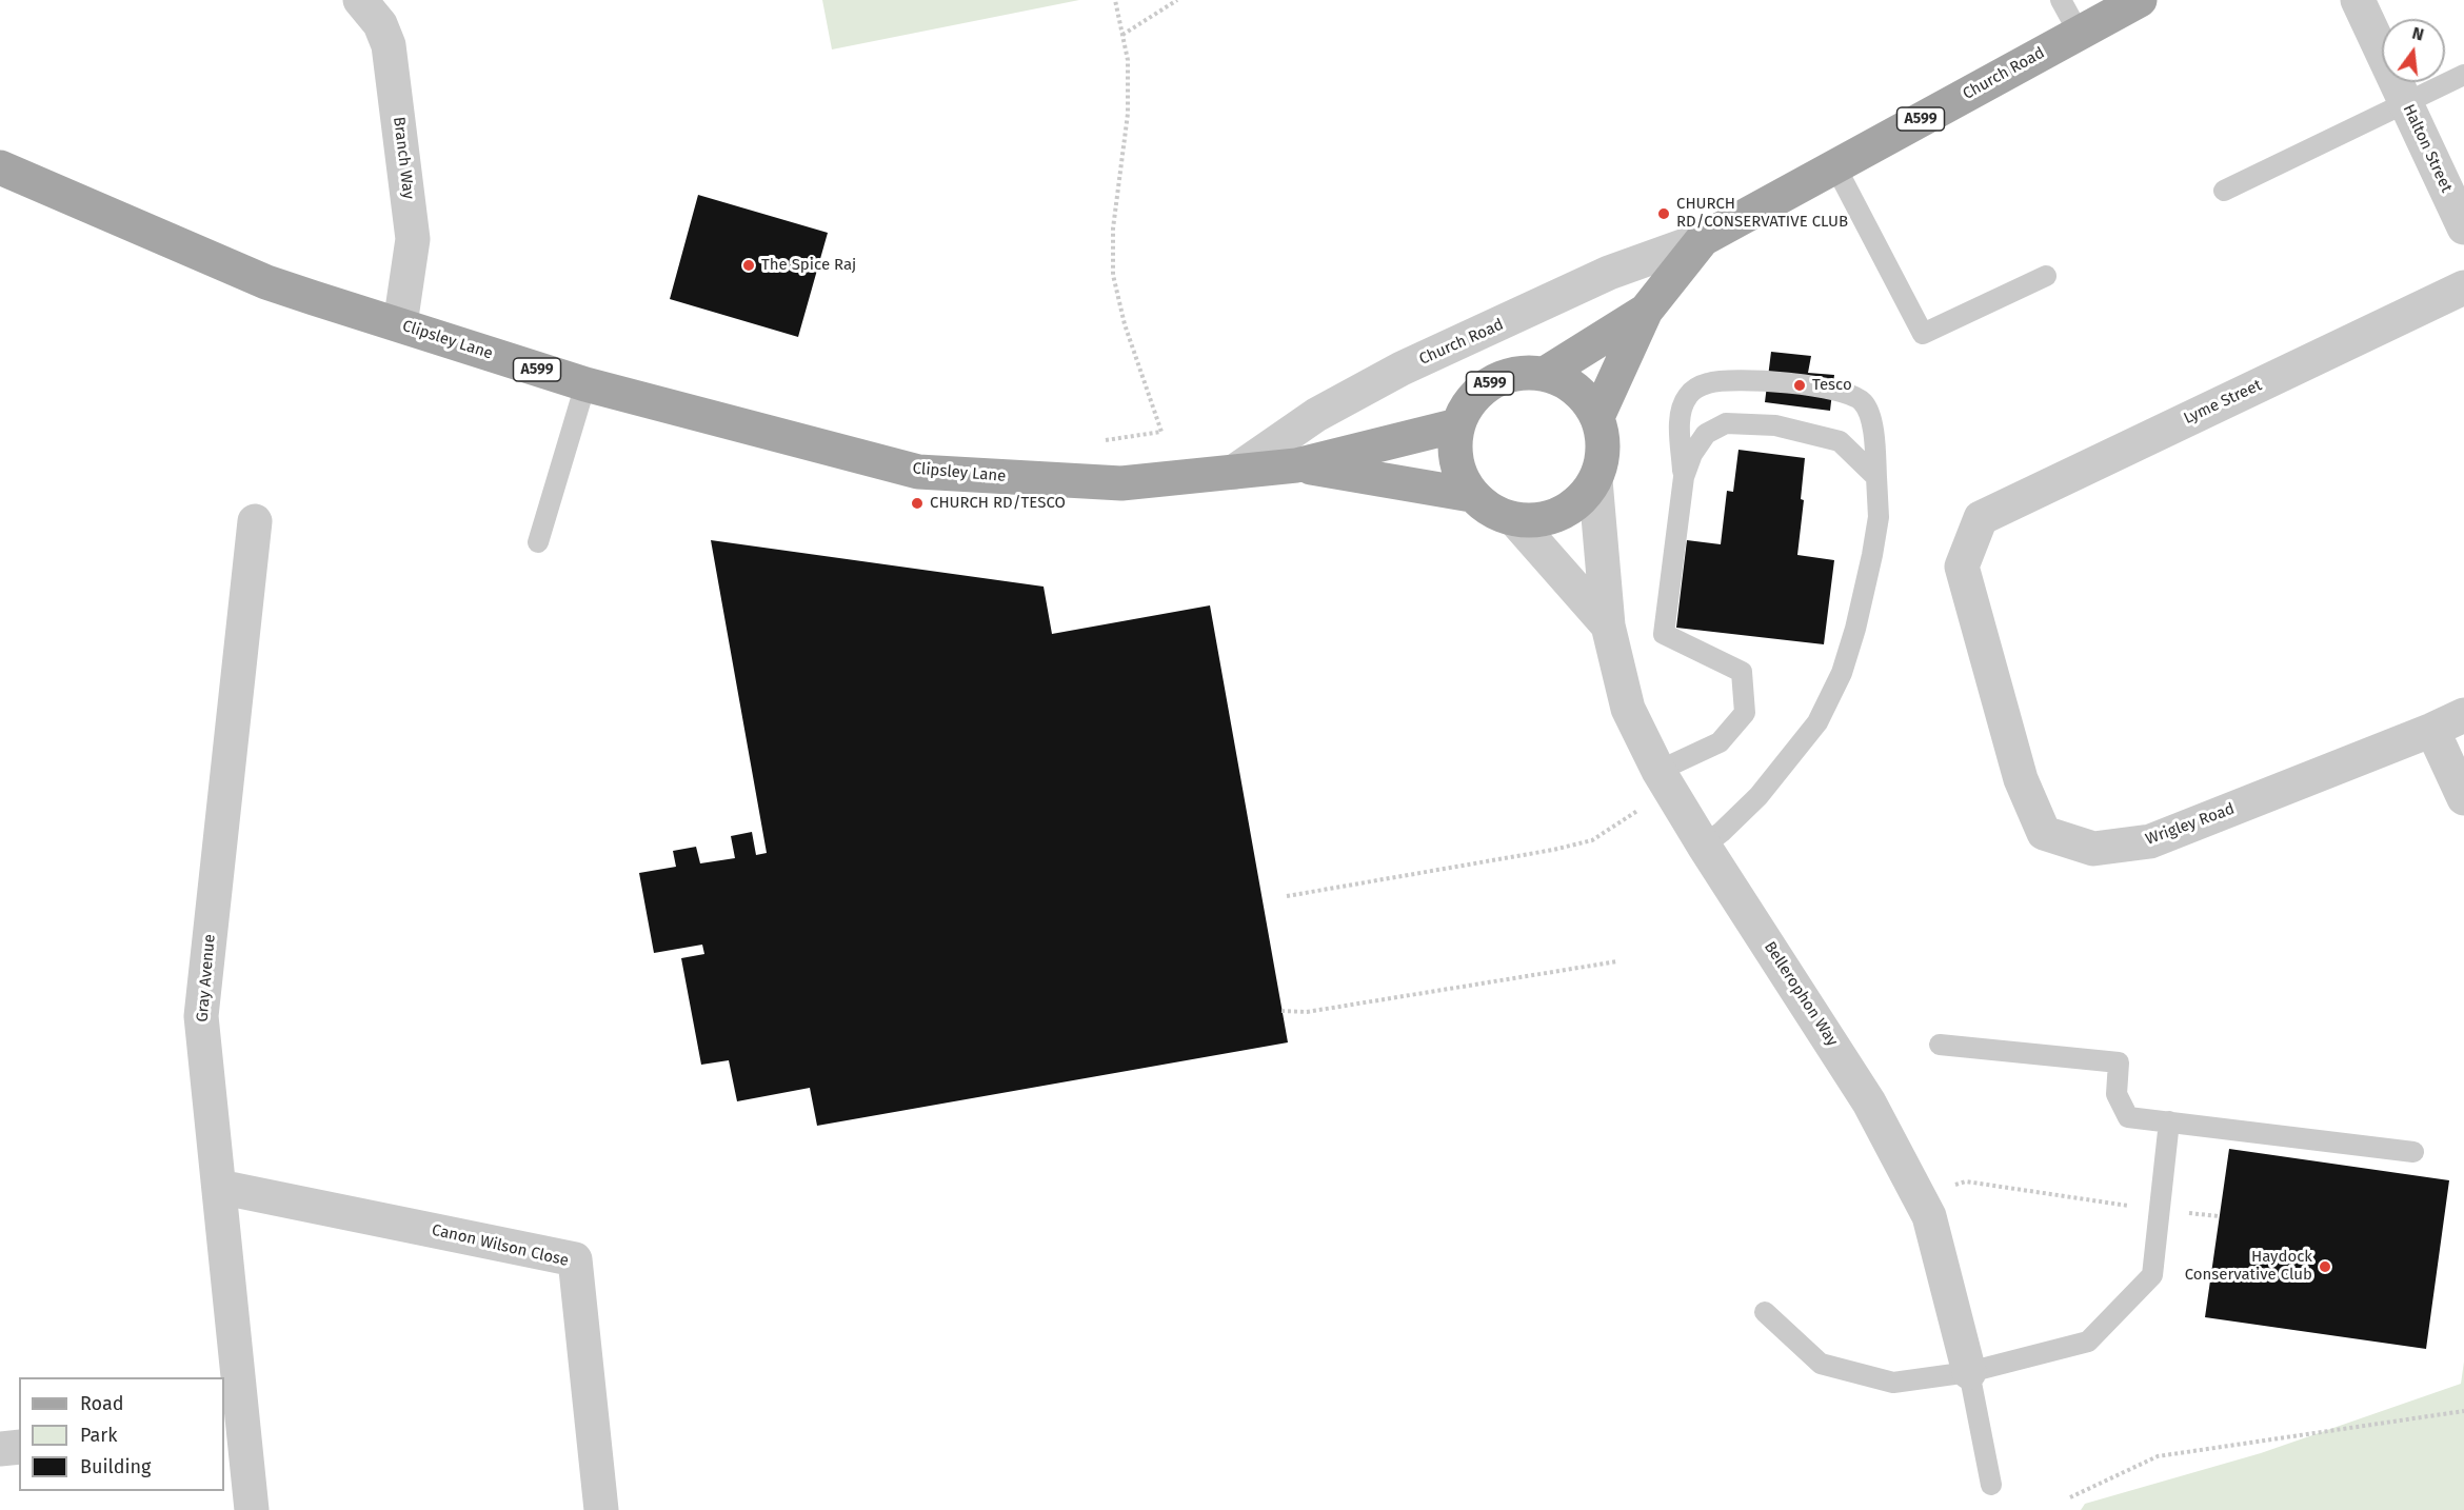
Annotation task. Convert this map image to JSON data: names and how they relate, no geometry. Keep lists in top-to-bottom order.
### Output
{
  "streets": {
    "main road": ["Church Road", "A599", "Clipsley Lane"],
    "street": [
      "Halton Street",
      "Branch Way",
      "Lyme Street",
      "Wrigley Road",
      "Gray Avenue",
      "Bellerophon Way",
      "Canon Wilson Close"
    ]
  },
  "crossings": [
    ["Church Road", "A599"],
    ["Church Road", "Clipsley Lane"],
    ["Church Road", "Bellerophon Way"],
    ["A599", "Bellerophon Way"],
    ["Branch Way", "Clipsley Lane"],
    ["Lyme Street", "Wrigley Road"],
    ["Gray Avenue", "Canon Wilson Close"]
  ],
  "places": [
    "CHURCH RD/CONSERVATIVE CLUB",
    "The Spice Raj",
    "Tesco",
    "CHURCH RD/TESCO",
    "Haydock Conservative Club"
  ],
  "legend": ["Road", "Park", "Building"],
  "north": "top"
}
